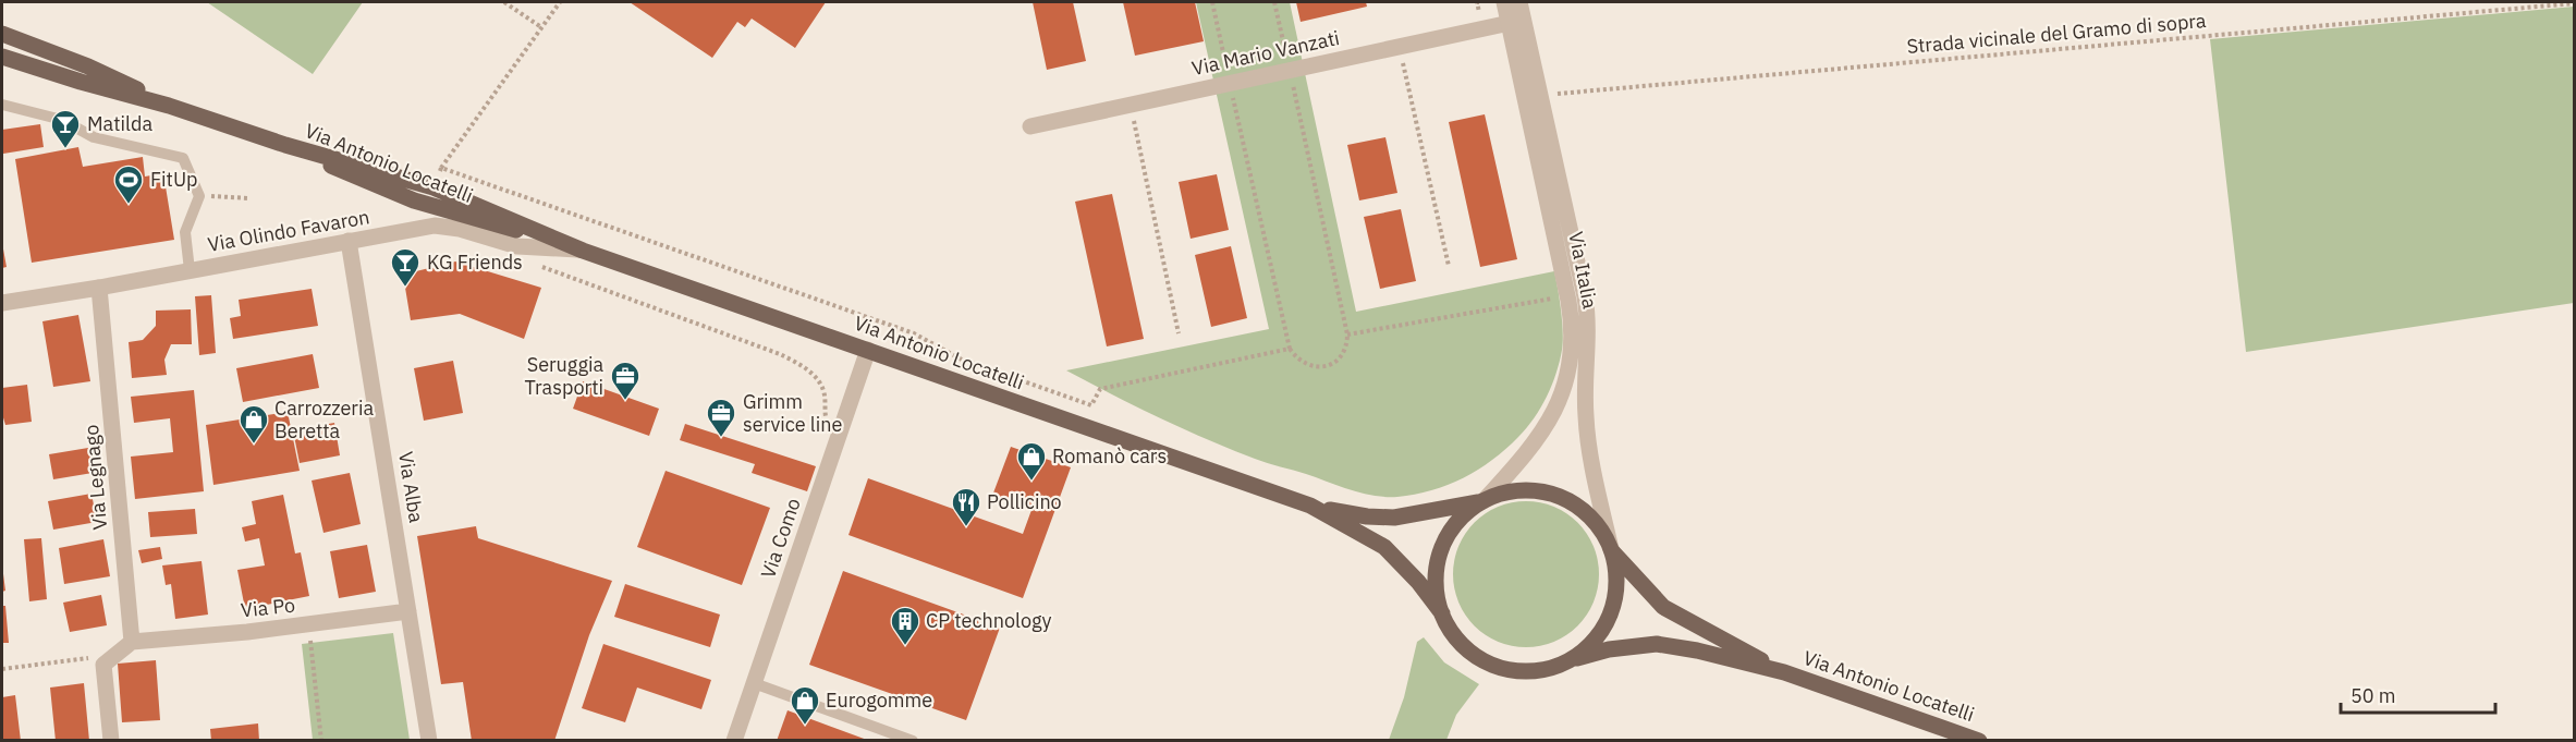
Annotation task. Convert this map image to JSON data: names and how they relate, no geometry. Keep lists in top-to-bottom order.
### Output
{
  "streets": {
    "main road": ["Via Antonio Locatelli"],
    "street": [
      "Via Mario Vanzati",
      "Via Olindo Favaron",
      "Via Italia",
      "Via Legnago",
      "Via Alba",
      "Via Como",
      "Via Po"
    ],
    "path": ["Strada vicinale del Gramo di sopra"]
  },
  "crossings": [
    ["Strada vicinale del Gramo di sopra", "Via Italia"],
    ["Via Mario Vanzati", "Via Italia"],
    ["Via Antonio Locatelli", "Via Olindo Favaron"],
    ["Via Antonio Locatelli", "Via Italia"],
    ["Via Antonio Locatelli", "Via Como"],
    ["Via Olindo Favaron", "Via Legnago"],
    ["Via Olindo Favaron", "Via Alba"],
    ["Via Legnago", "Via Po"],
    ["Via Alba", "Via Po"]
  ],
  "places": {
    "bar": ["Matilda", "KG Friends"],
    "sports": ["FitUp"],
    "office": ["Seruggia Trasporti", "Grimm service line"],
    "shop": ["Carrozzeria Beretta", "Romanò cars", "Eurogomme"],
    "restaurant": ["Pollicino"],
    "building": ["CP technology"]
  },
  "scale_bar": "50 m"
}
